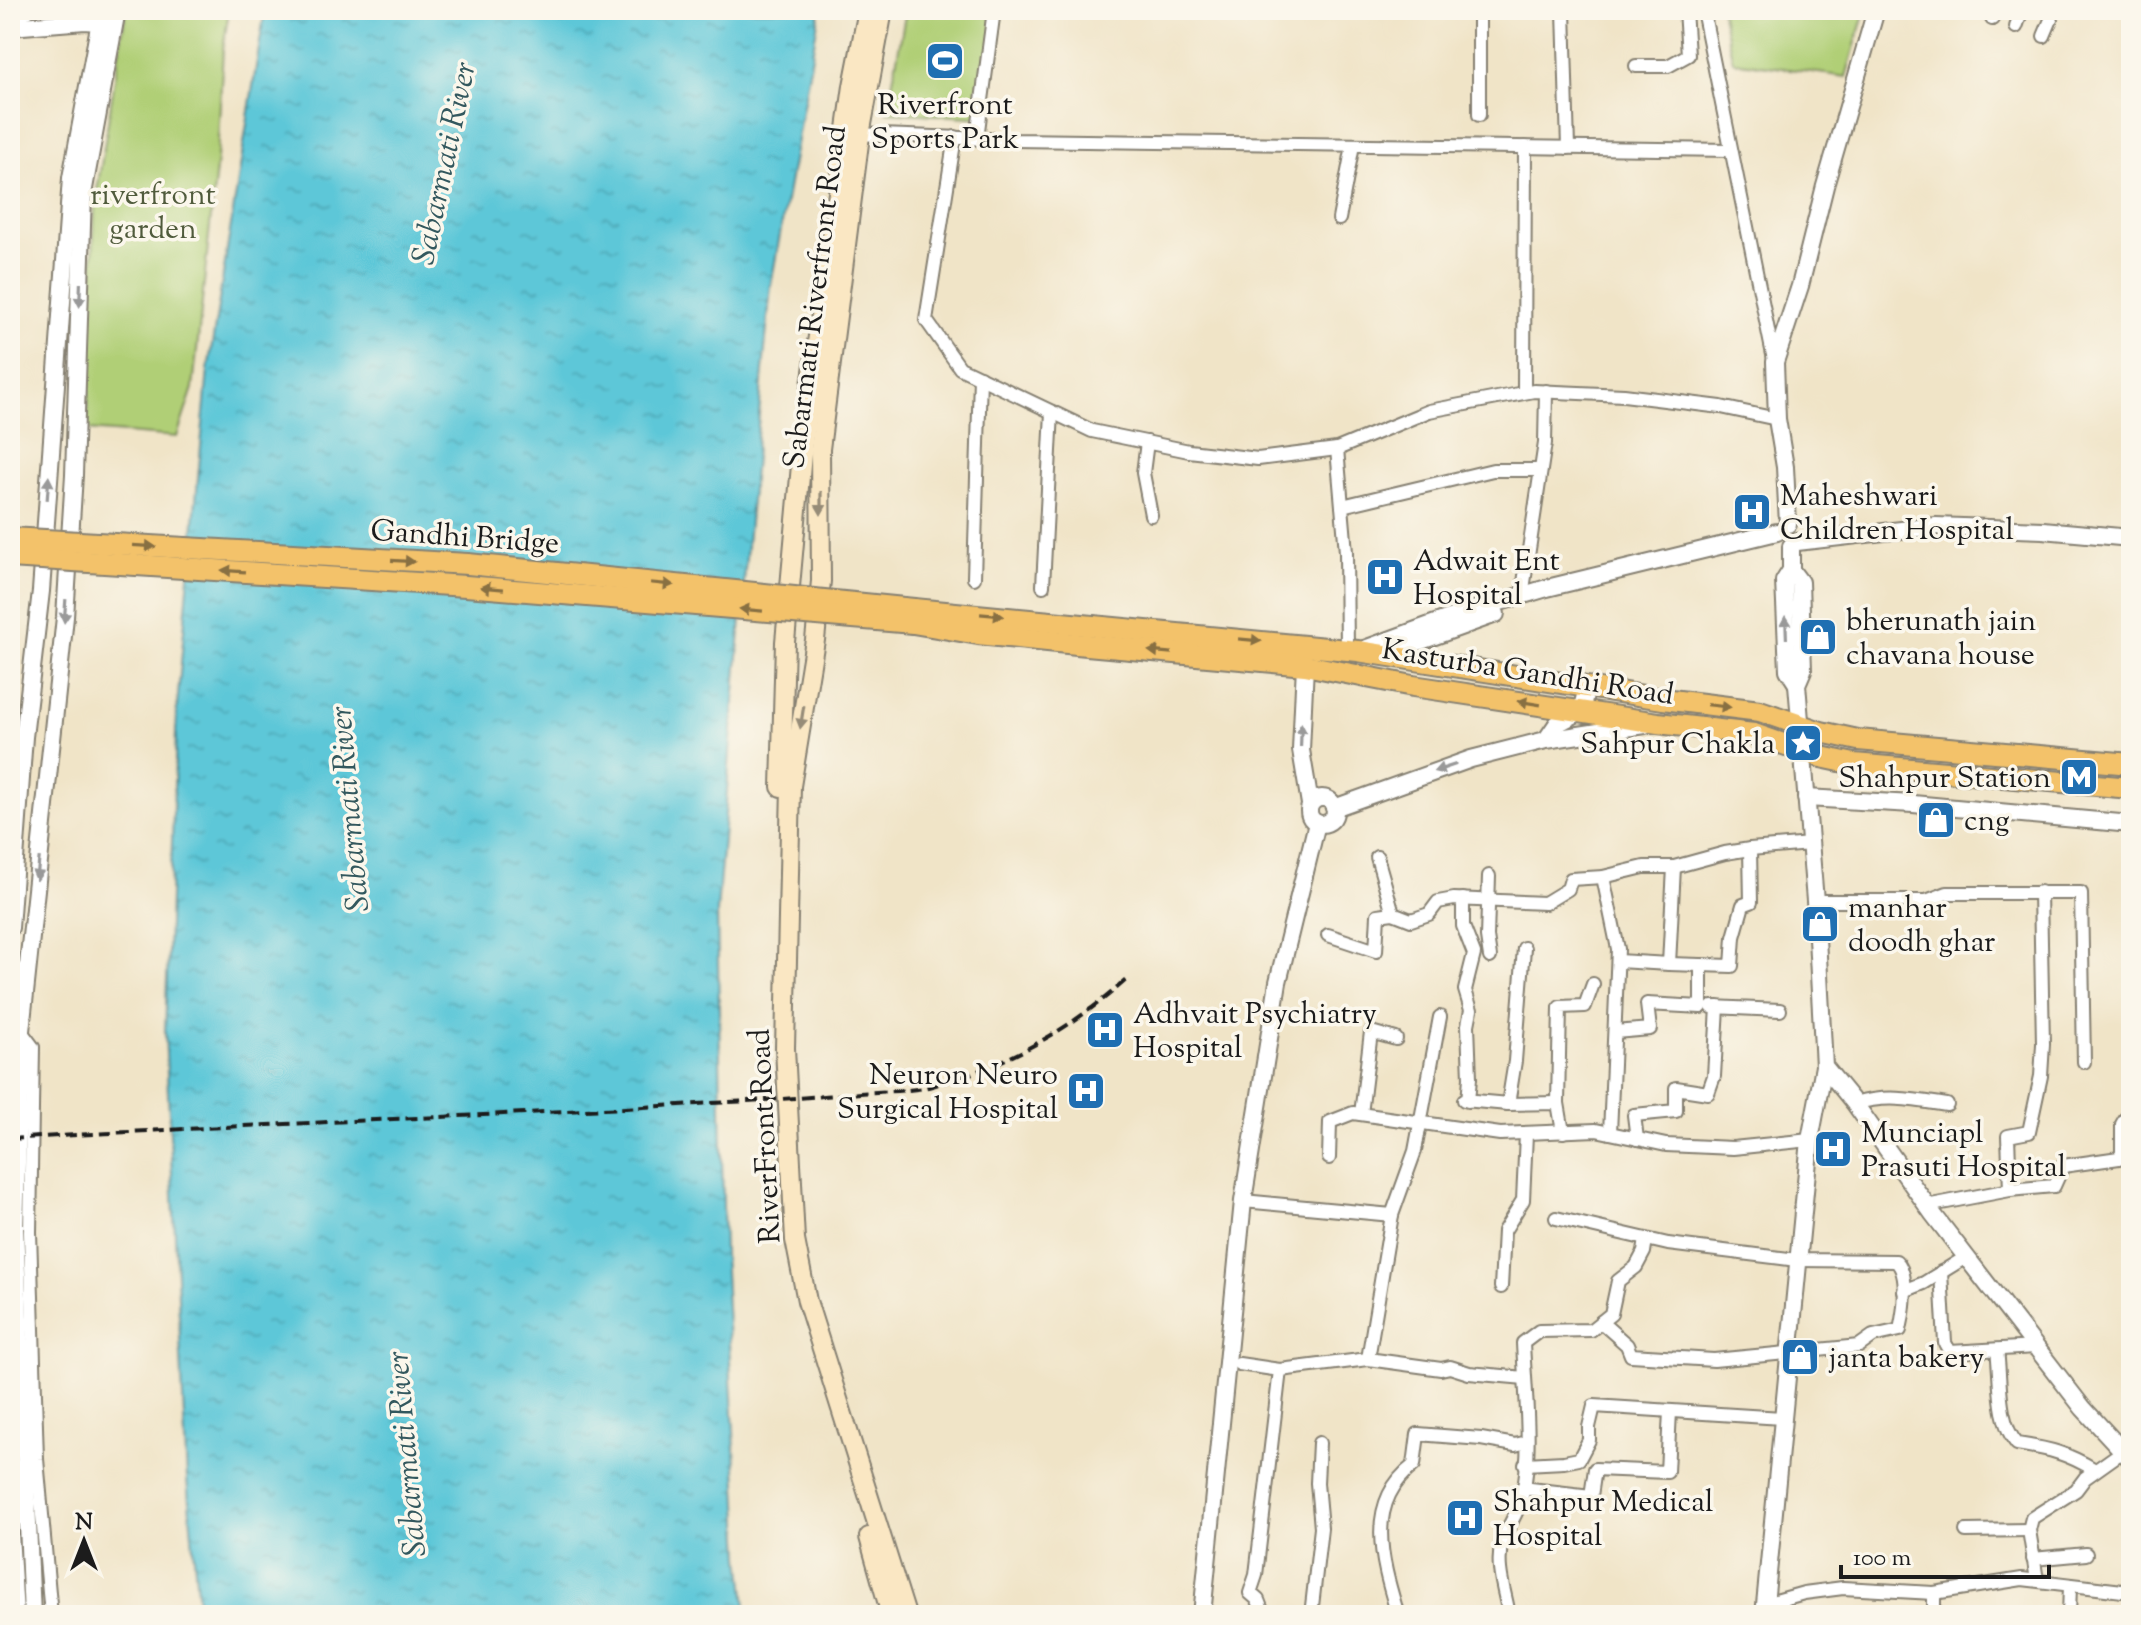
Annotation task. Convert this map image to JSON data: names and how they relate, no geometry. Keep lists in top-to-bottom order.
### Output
{
  "streets": {
    "main road": [
      "Sabarmati Riverfront Road",
      "Gandhi Bridge",
      "Kasturba Gandhi Road",
      "RiverFront Road"
    ]
  },
  "crossings": [
    ["Sabarmati Riverfront Road", "RiverFront Road"],
    ["Gandhi Bridge", "Kasturba Gandhi Road"]
  ],
  "water": ["Sabarmati River"],
  "parks": ["riverfront garden"],
  "places": {
    "sports": ["Riverfront Sports Park"],
    "hospital": [
      "Maheshwari Children Hospital",
      "Adwait Ent Hospital",
      "Adhvait Psychiatry Hospital",
      "Neuron Neuro Surgical Hospital",
      "Munciapl Prasuti Hospital",
      "Shahpur Medical Hospital"
    ],
    "shop": [
      "bherunath jain chavana house",
      "cng",
      "manhar doodh ghar",
      "janta bakery"
    ],
    "place": ["Sahpur Chakla"],
    "metro station": ["Shahpur Station"]
  },
  "scale_bar": "100 m",
  "north": "top"
}
